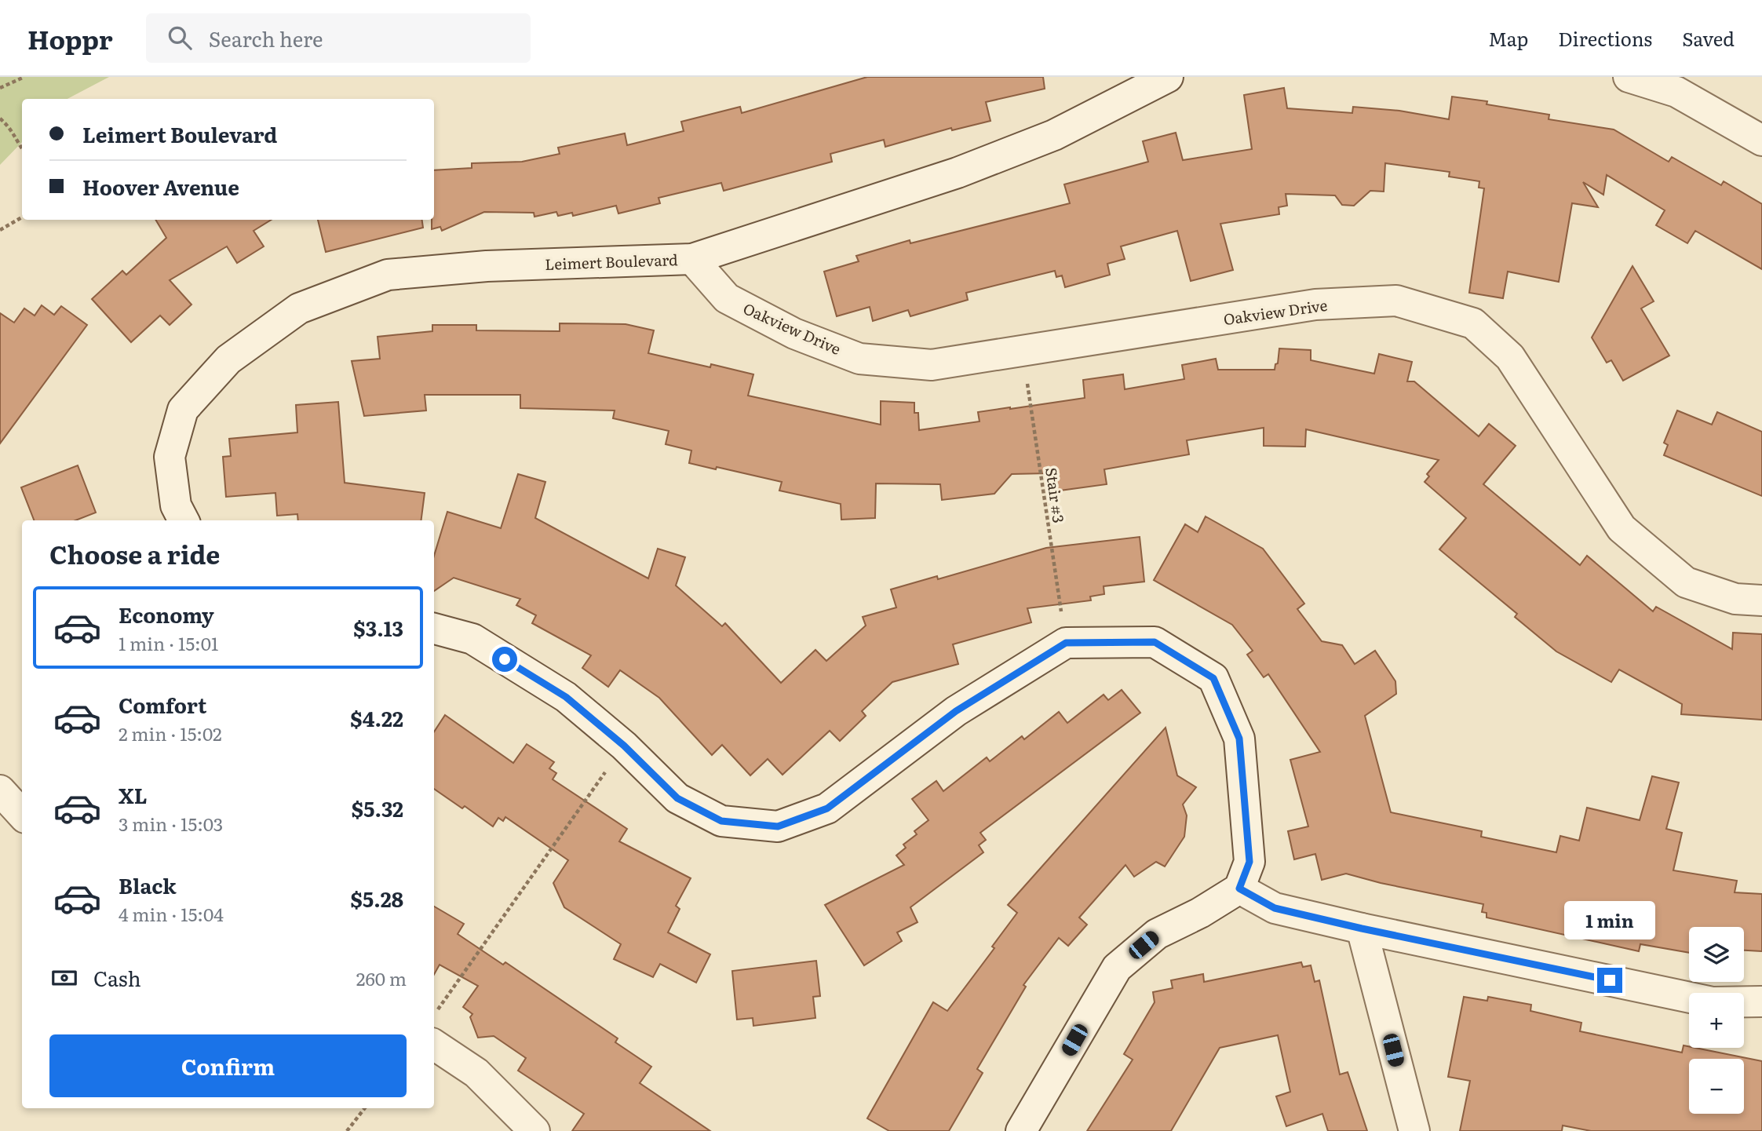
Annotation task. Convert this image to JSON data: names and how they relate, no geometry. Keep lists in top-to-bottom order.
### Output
{
  "streets": {
    "street": ["Leimert Boulevard", "Oakview Drive"],
    "path": ["Stair #3"]
  },
  "crossings": [
    ["Leimert Boulevard", "Oakview Drive"],
    ["Oakview Drive", "Stair #3"]
  ],
  "page": {
    "header": "Hoppr",
    "search": "Search here",
    "nav": ["Map", "Directions", "Saved"],
    "banner": ["Leimert Boulevard", "Hoover Avenue"],
    "heading": "Choose a ride",
    "list": [
      {
        "name": "Economy",
        "note": "1 min · 15:01",
        "value": "$3.13"
      },
      {
        "name": "Comfort",
        "note": "2 min · 15:02",
        "value": "$4.22"
      },
      {
        "name": "XL",
        "note": "3 min · 15:03",
        "value": "$5.32"
      },
      {
        "name": "Black",
        "note": "4 min · 15:04",
        "value": "$5.28"
      }
    ],
    "bubble": "1 min",
    "map_buttons": ["+", "−"],
    "pay": ["Cash", "260 m"],
    "buttons": "Confirm"
  }
}
